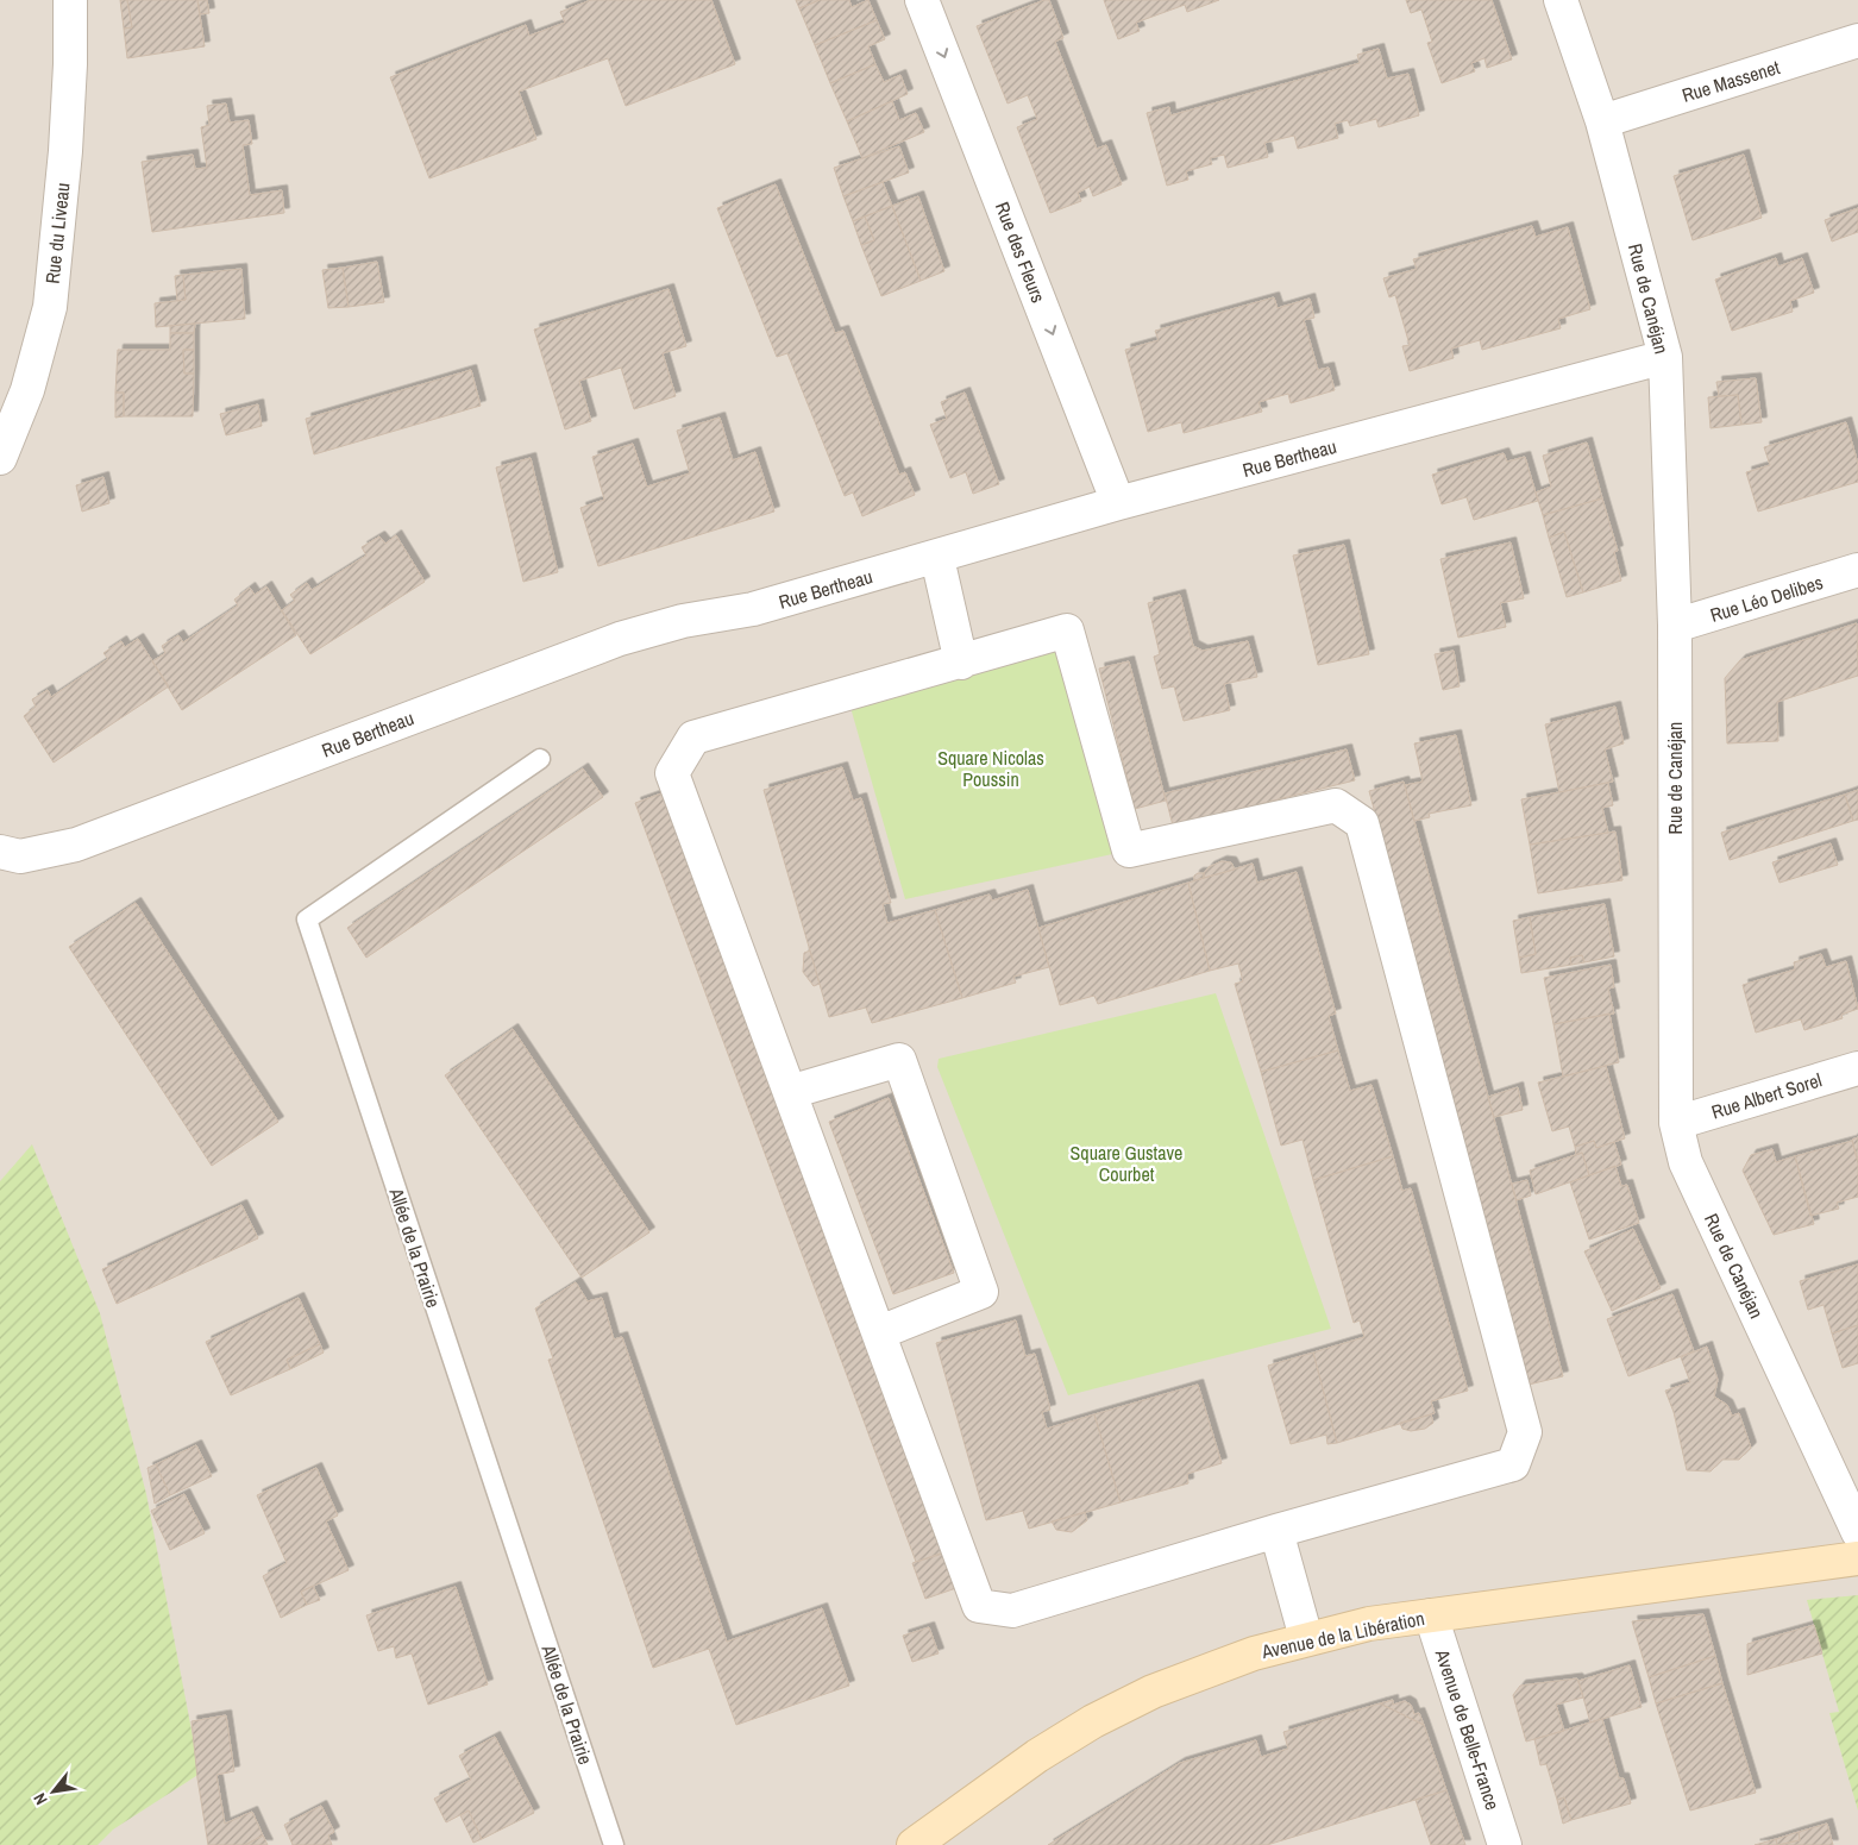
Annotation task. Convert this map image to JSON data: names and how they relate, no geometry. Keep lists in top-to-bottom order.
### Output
{
  "streets": {
    "main road": ["Avenue de la Libération"],
    "street": [
      "Rue Massenet",
      "Rue du Liveau",
      "Rue des Fleurs",
      "Rue de Canéjan",
      "Rue Bertheau",
      "Rue Léo Delibes",
      "Rue Albert Sorel",
      "Avenue de Belle-France"
    ],
    "lane": ["Allée de la Prairie"]
  },
  "crossings": [
    ["Rue Massenet", "Rue de Canéjan"],
    ["Rue des Fleurs", "Rue Bertheau"],
    ["Rue de Canéjan", "Rue Bertheau"],
    ["Rue de Canéjan", "Rue Léo Delibes"],
    ["Rue de Canéjan", "Rue Albert Sorel"],
    ["Avenue de la Libération", "Avenue de Belle-France"]
  ],
  "one_way": ["Rue des Fleurs"],
  "parks": ["Square Nicolas Poussin", "Square Gustave Courbet"],
  "north": "bottom left"
}
